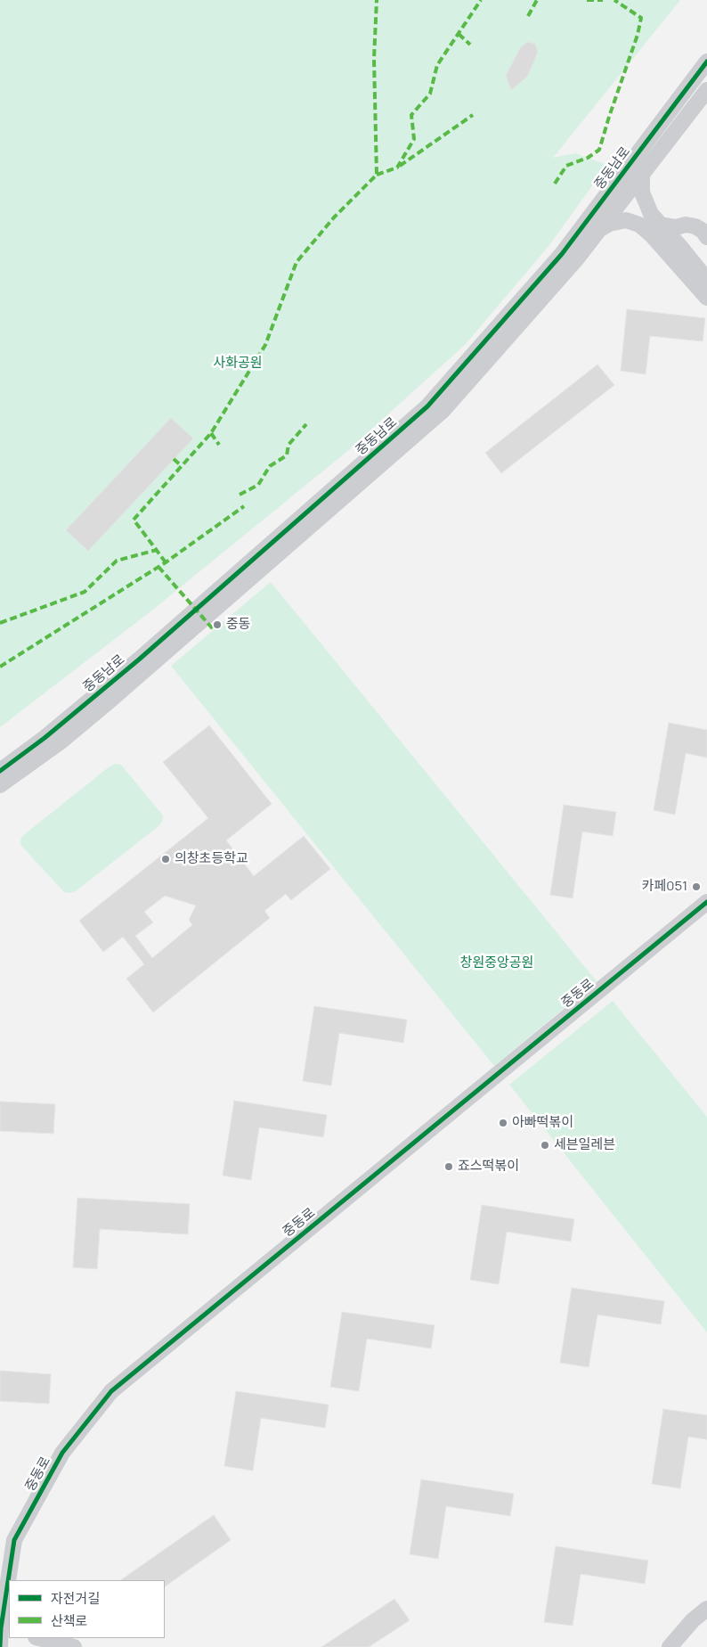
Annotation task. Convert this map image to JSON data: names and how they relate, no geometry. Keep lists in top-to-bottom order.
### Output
{
  "streets": {
    "street": ["중동남로", "중동로"]
  },
  "parks": ["사화공원", "창원중앙공원"],
  "places": [
    "중동",
    "의창초등학교",
    "카페051",
    "아빠떡볶이",
    "세븐일레븐",
    "죠스떡볶이"
  ],
  "legend": ["자전거길", "산책로"]
}
